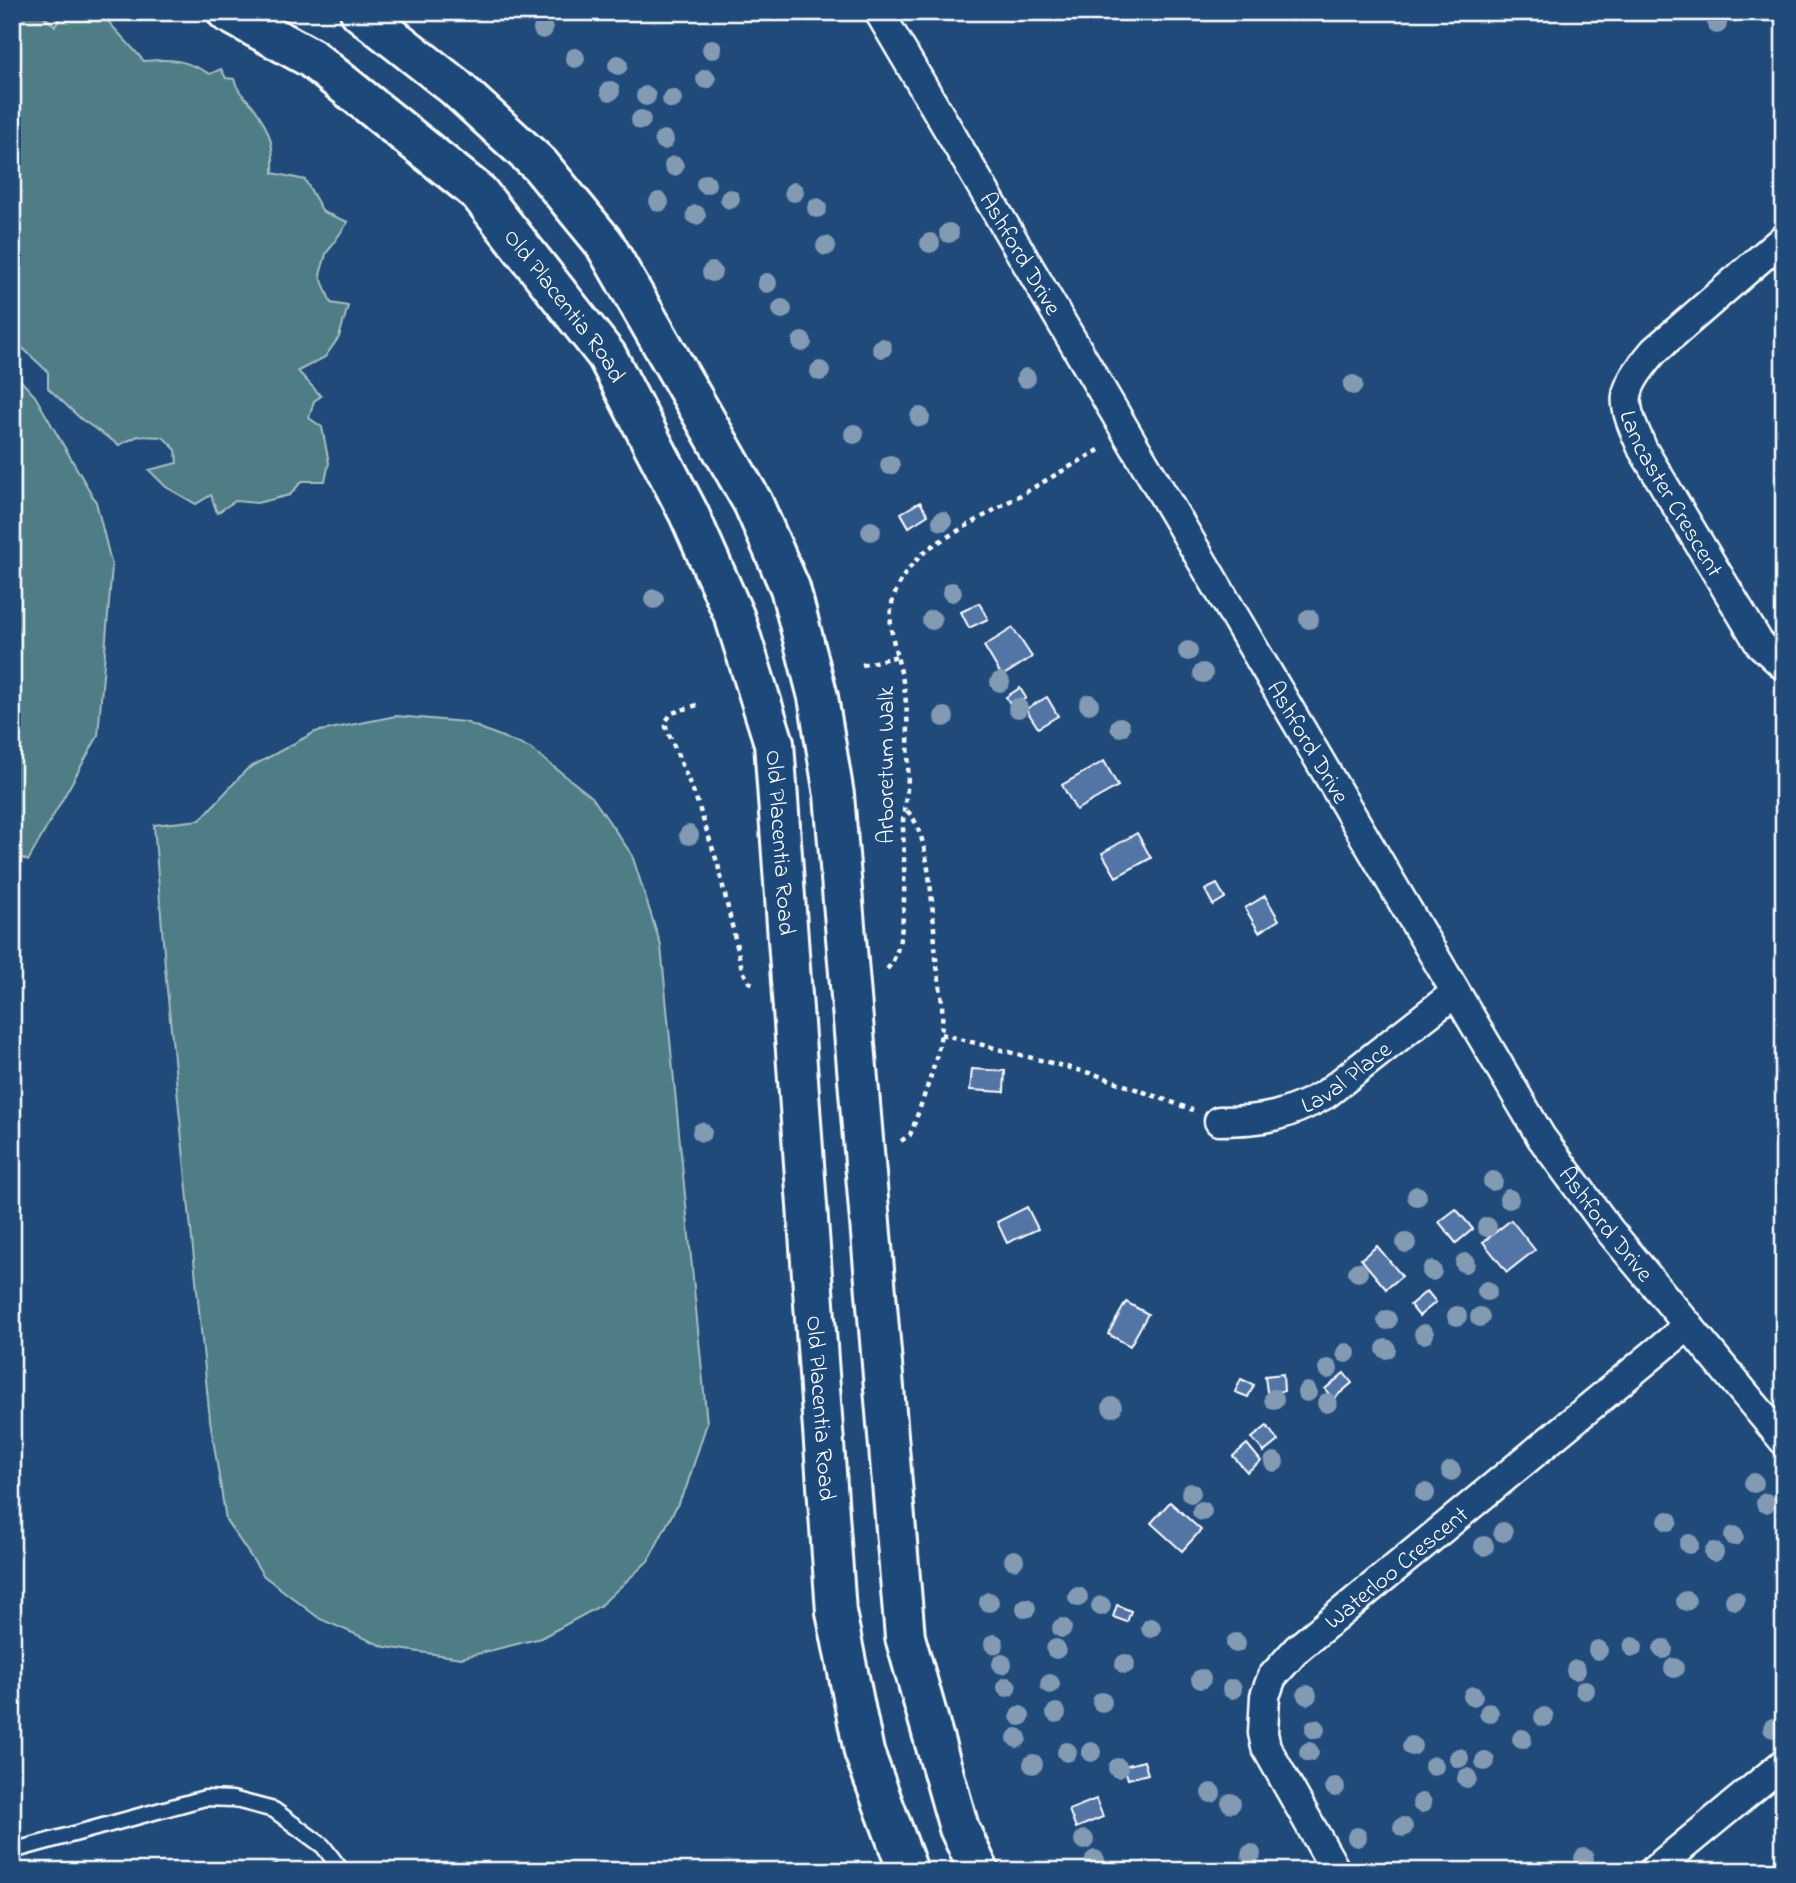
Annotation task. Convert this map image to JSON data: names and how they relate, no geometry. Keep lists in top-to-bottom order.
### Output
{
  "streets": {
    "main road": ["Old Placentia Road"],
    "street": [
      "Ashford Drive",
      "Lancaster Crescent",
      "Laval Place",
      "Waterloo Crescent"
    ],
    "path": ["Arboretum Walk"]
  },
  "crossings": [
    ["Ashford Drive", "Laval Place"],
    ["Ashford Drive", "Waterloo Crescent"]
  ]
}
